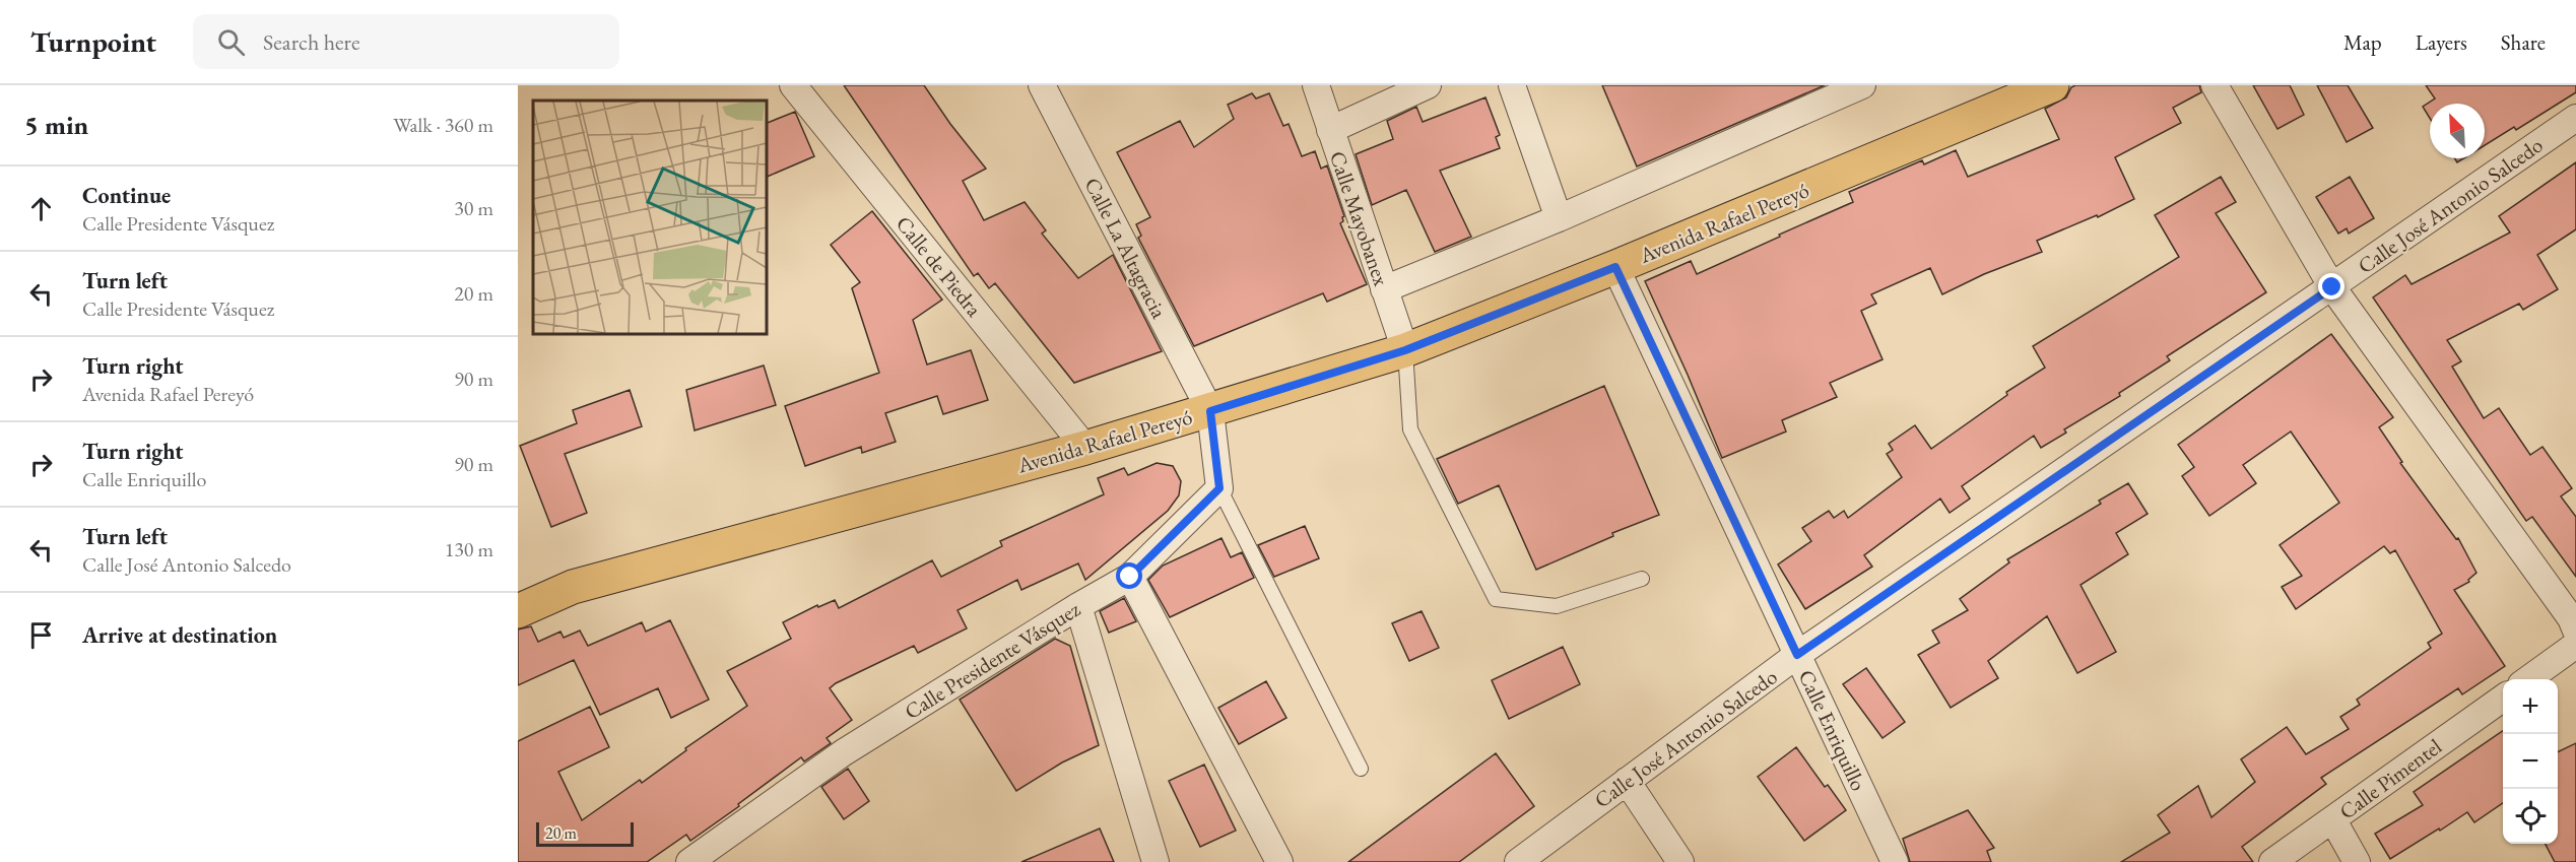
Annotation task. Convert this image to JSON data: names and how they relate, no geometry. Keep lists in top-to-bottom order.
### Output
{
  "streets": {
    "main road": ["Avenida Rafael Pereyó"],
    "street": [
      "Calle José Antonio Salcedo",
      "Calle Mayobanex",
      "Calle La Altagracia",
      "Calle de Piedra",
      "Calle Presidente Vásquez",
      "Calle Enriquillo",
      "Calle Pimentel"
    ]
  },
  "crossings": [
    ["Calle José Antonio Salcedo", "Calle Enriquillo"],
    ["Calle Mayobanex", "Avenida Rafael Pereyó"],
    ["Avenida Rafael Pereyó", "Calle La Altagracia"],
    ["Avenida Rafael Pereyó", "Calle de Piedra"],
    ["Avenida Rafael Pereyó", "Calle Enriquillo"]
  ],
  "scale_bar": "20 m",
  "north": "top left",
  "page": {
    "header": "Turnpoint",
    "search": "Search here",
    "nav": ["Map", "Layers", "Share"],
    "heading": ["5 min", "Walk · 360 m"],
    "list": [
      ["Continue", "Calle Presidente Vásquez", "30 m"],
      ["Turn left", "Calle Presidente Vásquez", "20 m"],
      ["Turn right", "Avenida Rafael Pereyó", "90 m"],
      ["Turn right", "Calle Enriquillo", "90 m"],
      ["Turn left", "Calle José Antonio Salcedo", "130 m"],
      "Arrive at destination"
    ],
    "map_buttons": ["+", "−"],
    "scale": "20 m"
  }
}
